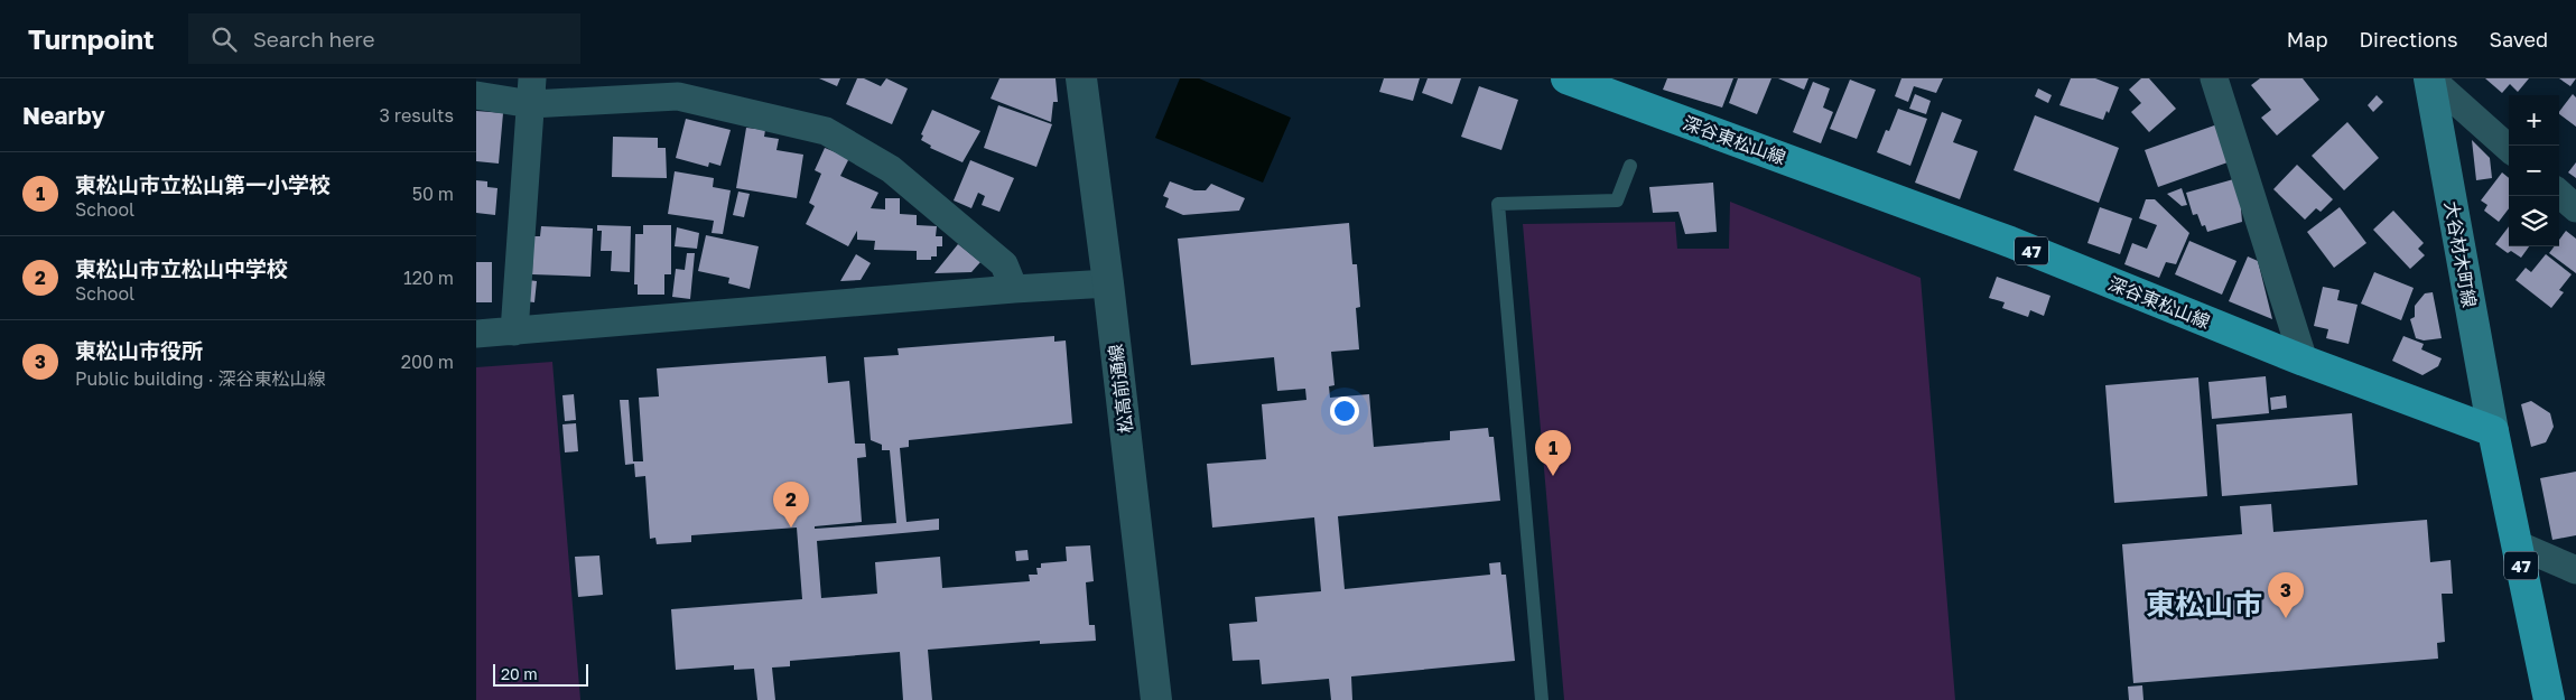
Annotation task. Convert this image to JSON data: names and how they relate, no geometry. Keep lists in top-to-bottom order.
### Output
{
  "streets": {
    "main road": ["深谷東松山線", "47", "大谷材木町線"],
    "street": ["松高前通線"]
  },
  "crossings": [
    ["深谷東松山線", "47"],
    ["深谷東松山線", "大谷材木町線"],
    ["47", "大谷材木町線"]
  ],
  "districts": ["東松山市"],
  "scale_bar": "20 m",
  "page": {
    "header": "Turnpoint",
    "search": "Search here",
    "nav": ["Map", "Directions", "Saved"],
    "heading": ["Nearby", "3 results"],
    "map_buttons": ["+", "−"],
    "list": [
      {
        "mark": "1",
        "name": "東松山市立松山第一小学校",
        "note": "School",
        "value": "50 m"
      },
      {
        "mark": "2",
        "name": "東松山市立松山中学校",
        "note": "School",
        "value": "120 m"
      },
      {
        "mark": "3",
        "name": "東松山市役所",
        "note": "Public building · 深谷東松山線",
        "value": "200 m"
      }
    ],
    "pins": ["1", "2", "3"],
    "scale": "20 m"
  }
}
